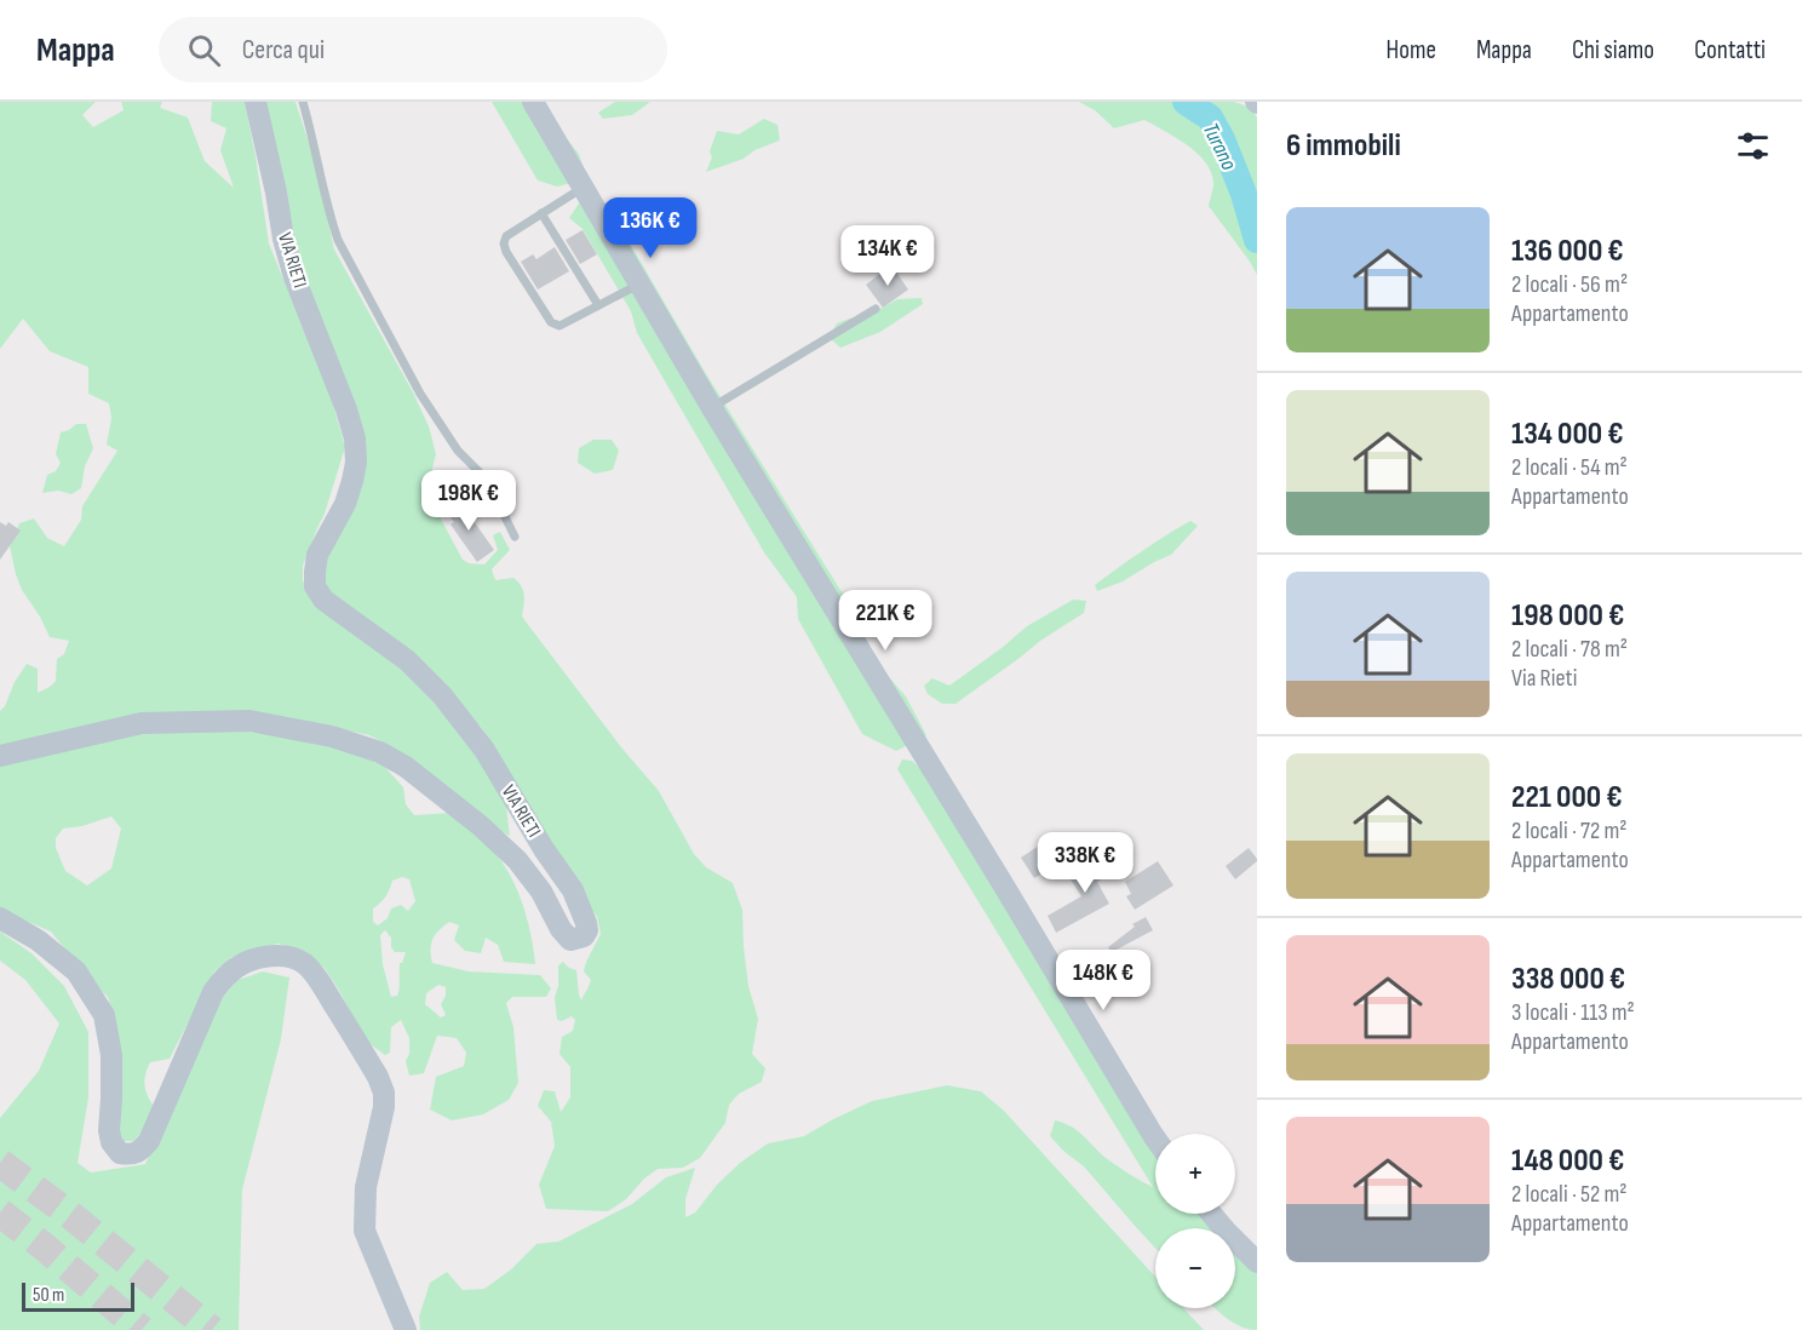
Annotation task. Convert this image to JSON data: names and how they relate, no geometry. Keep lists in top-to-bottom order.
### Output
{
  "streets": {
    "street": ["VIA RIETI"]
  },
  "water": ["Turano"],
  "scale_bar": "50 m",
  "page": {
    "header": "Mappa",
    "search": "Cerca qui",
    "nav": [
      "Home",
      "Mappa",
      "Chi siamo",
      "Contatti"
    ],
    "heading": "6 immobili",
    "list": [
      {
        "name": "136 000 €",
        "note": "2 locali · 56 m² · Appartamento"
      },
      {
        "name": "134 000 €",
        "note": "2 locali · 54 m² · Appartamento"
      },
      {
        "name": "198 000 €",
        "note": "2 locali · 78 m² · Via Rieti"
      },
      {
        "name": "221 000 €",
        "note": "2 locali · 72 m² · Appartamento"
      },
      {
        "name": "338 000 €",
        "note": "3 locali · 113 m² · Appartamento"
      },
      {
        "name": "148 000 €",
        "note": "2 locali · 52 m² · Appartamento"
      }
    ],
    "price": [
      "136K €",
      "134K €",
      "198K €",
      "221K €",
      "338K €",
      "148K €"
    ],
    "map_buttons": ["+", "−"],
    "scale": "50 m"
  }
}
